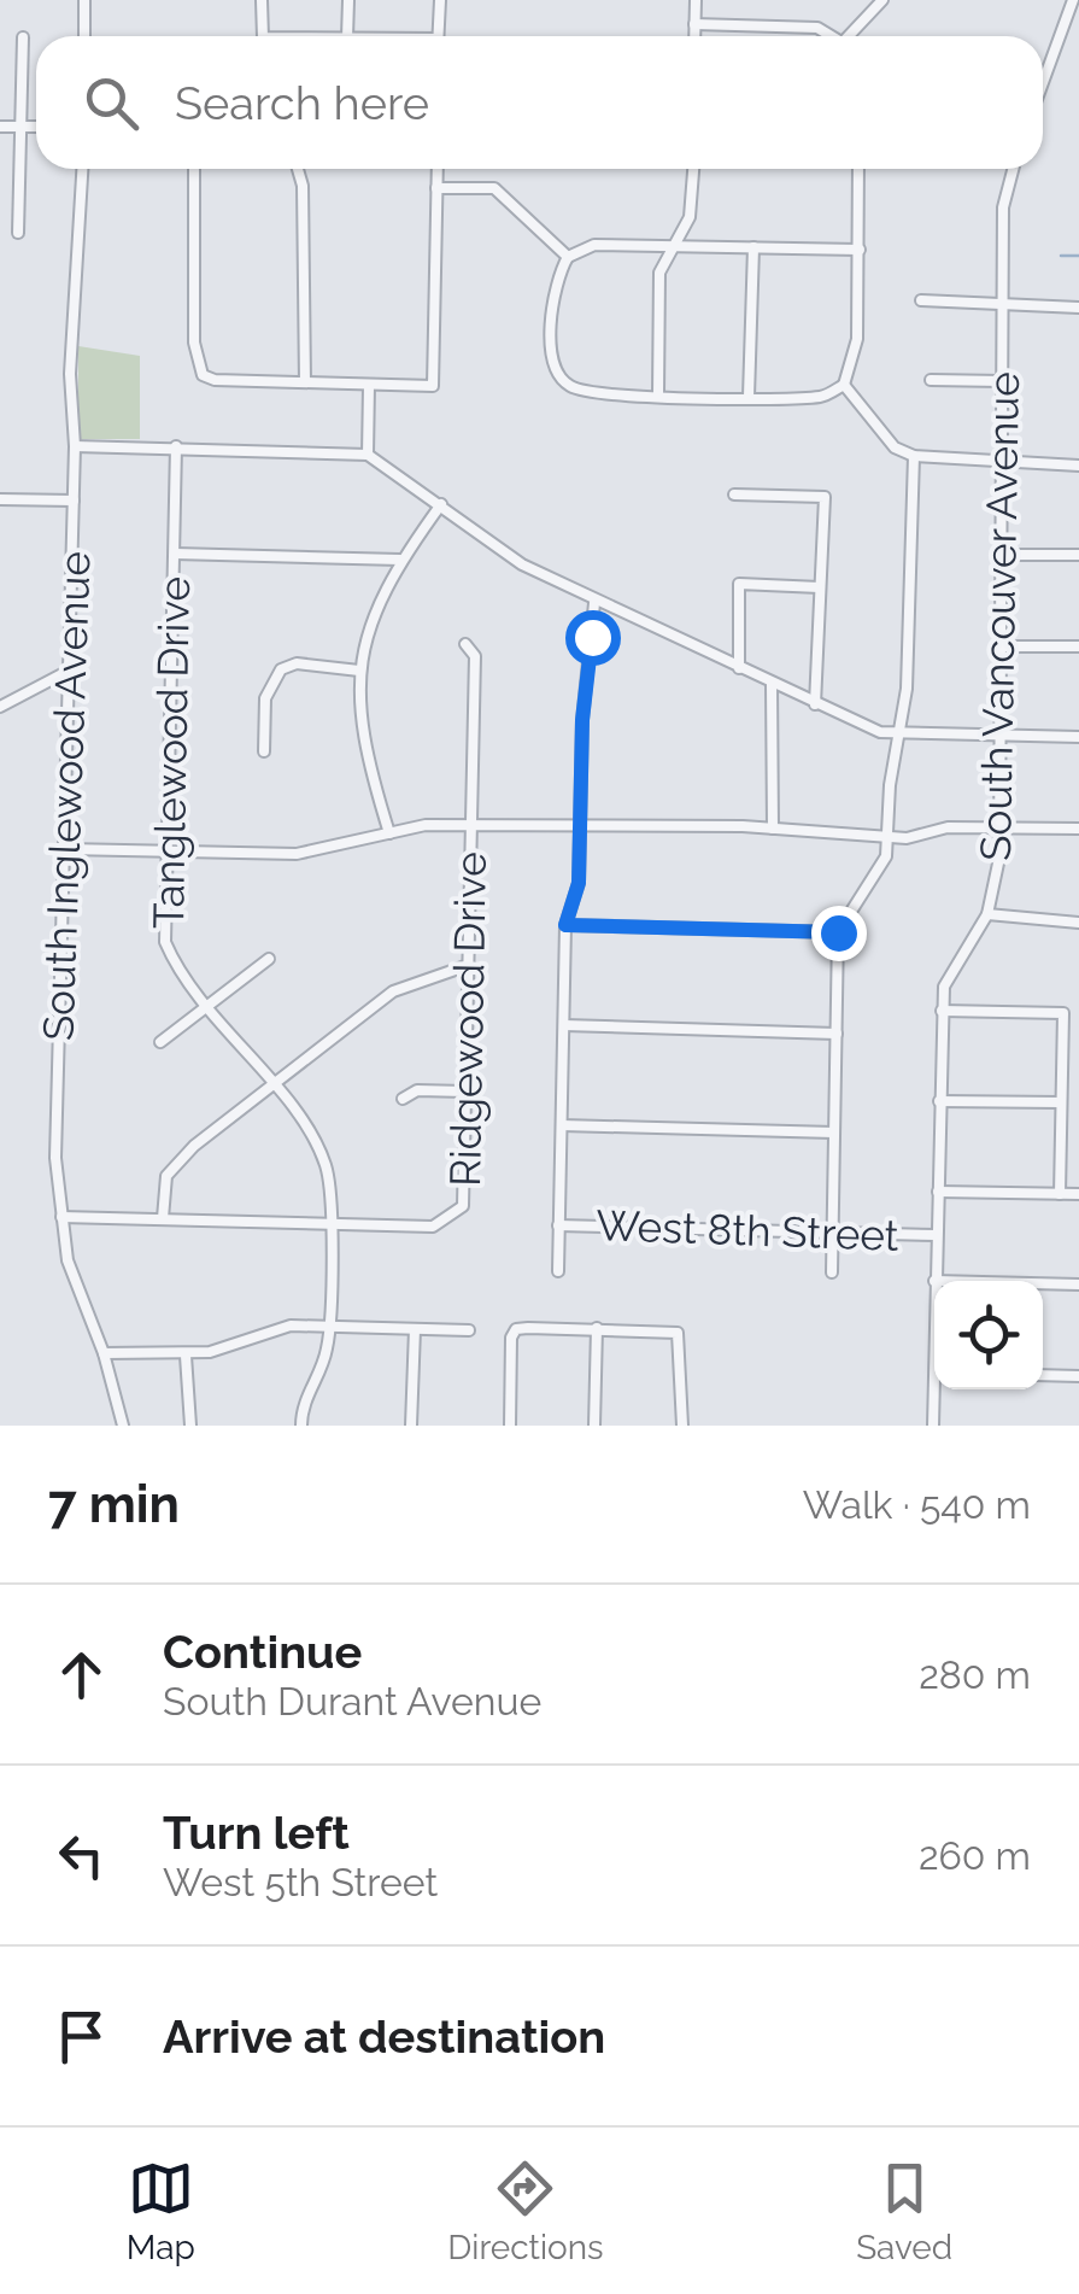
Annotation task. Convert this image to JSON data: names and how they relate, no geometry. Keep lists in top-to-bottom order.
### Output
{
  "streets": {
    "street": [
      "South Vancouver Avenue",
      "Tanglewood Drive",
      "South Inglewood Avenue",
      "Ridgewood Drive",
      "West 8th Street"
    ]
  },
  "crossings": [
    ["South Vancouver Avenue", "West 8th Street"],
    ["Tanglewood Drive", "Ridgewood Drive"],
    ["South Inglewood Avenue", "Ridgewood Drive"]
  ],
  "page": {
    "search": "Search here",
    "heading": ["7 min", "Walk · 540 m"],
    "list": [
      ["Continue", "South Durant Avenue", "280 m"],
      ["Turn left", "West 5th Street", "260 m"],
      "Arrive at destination"
    ],
    "nav": ["Map", "Directions", "Saved"]
  }
}
